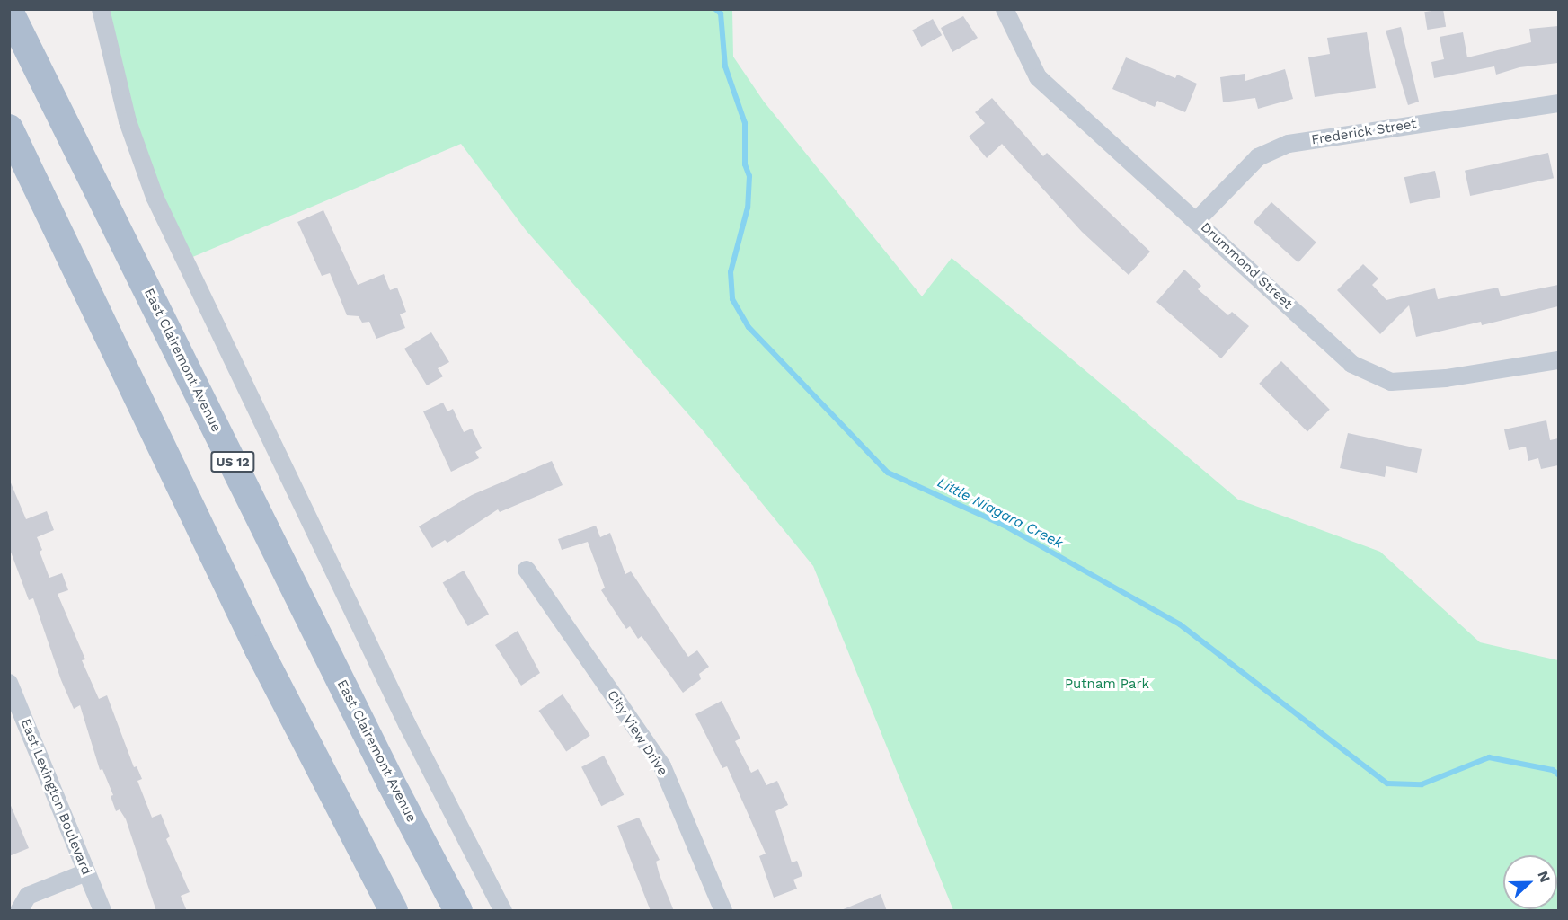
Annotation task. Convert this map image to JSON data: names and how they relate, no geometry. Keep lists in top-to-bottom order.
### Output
{
  "streets": {
    "main road": ["East Clairemont Avenue", "US 12"],
    "street": [
      "Frederick Street",
      "Drummond Street",
      "City View Drive",
      "East Lexington Boulevard"
    ]
  },
  "crossings": [
    ["Frederick Street", "Drummond Street"]
  ],
  "water": ["Little Niagara Creek"],
  "parks": ["Putnam Park"],
  "north": "right"
}
